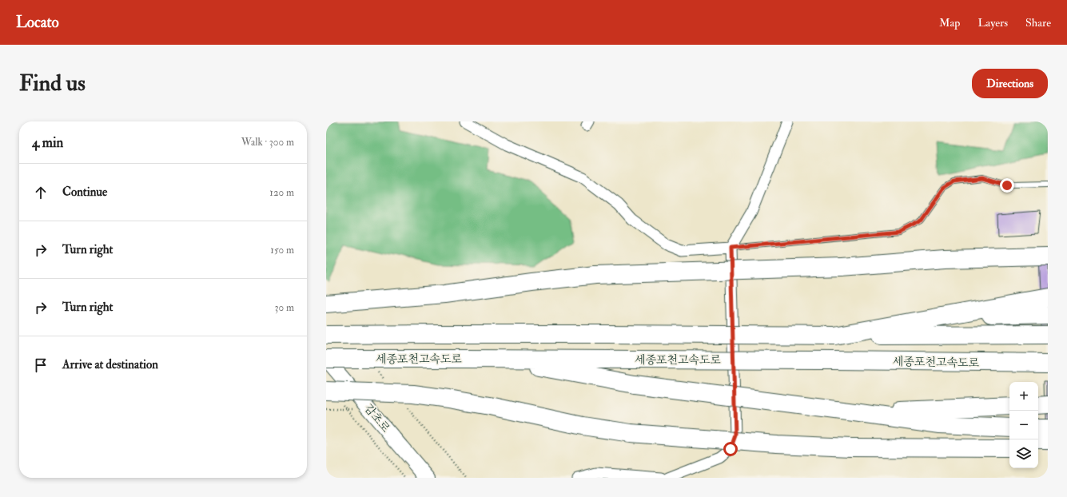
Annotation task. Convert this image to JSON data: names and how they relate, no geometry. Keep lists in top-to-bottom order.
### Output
{
  "streets": {
    "highway": ["세종포천고속도로"],
    "main road": ["감초로"]
  },
  "crossings": [
    ["세종포천고속도로", "감초로"]
  ],
  "page": {
    "header": "Locato",
    "nav": ["Map", "Layers", "Share"],
    "buttons": "Directions",
    "title": "Find us",
    "heading": ["4 min", "Walk · 300 m"],
    "list": [
      ["Continue", "120 m"],
      ["Turn right", "150 m"],
      ["Turn right", "30 m"],
      "Arrive at destination"
    ],
    "map_buttons": ["+", "−"]
  }
}
